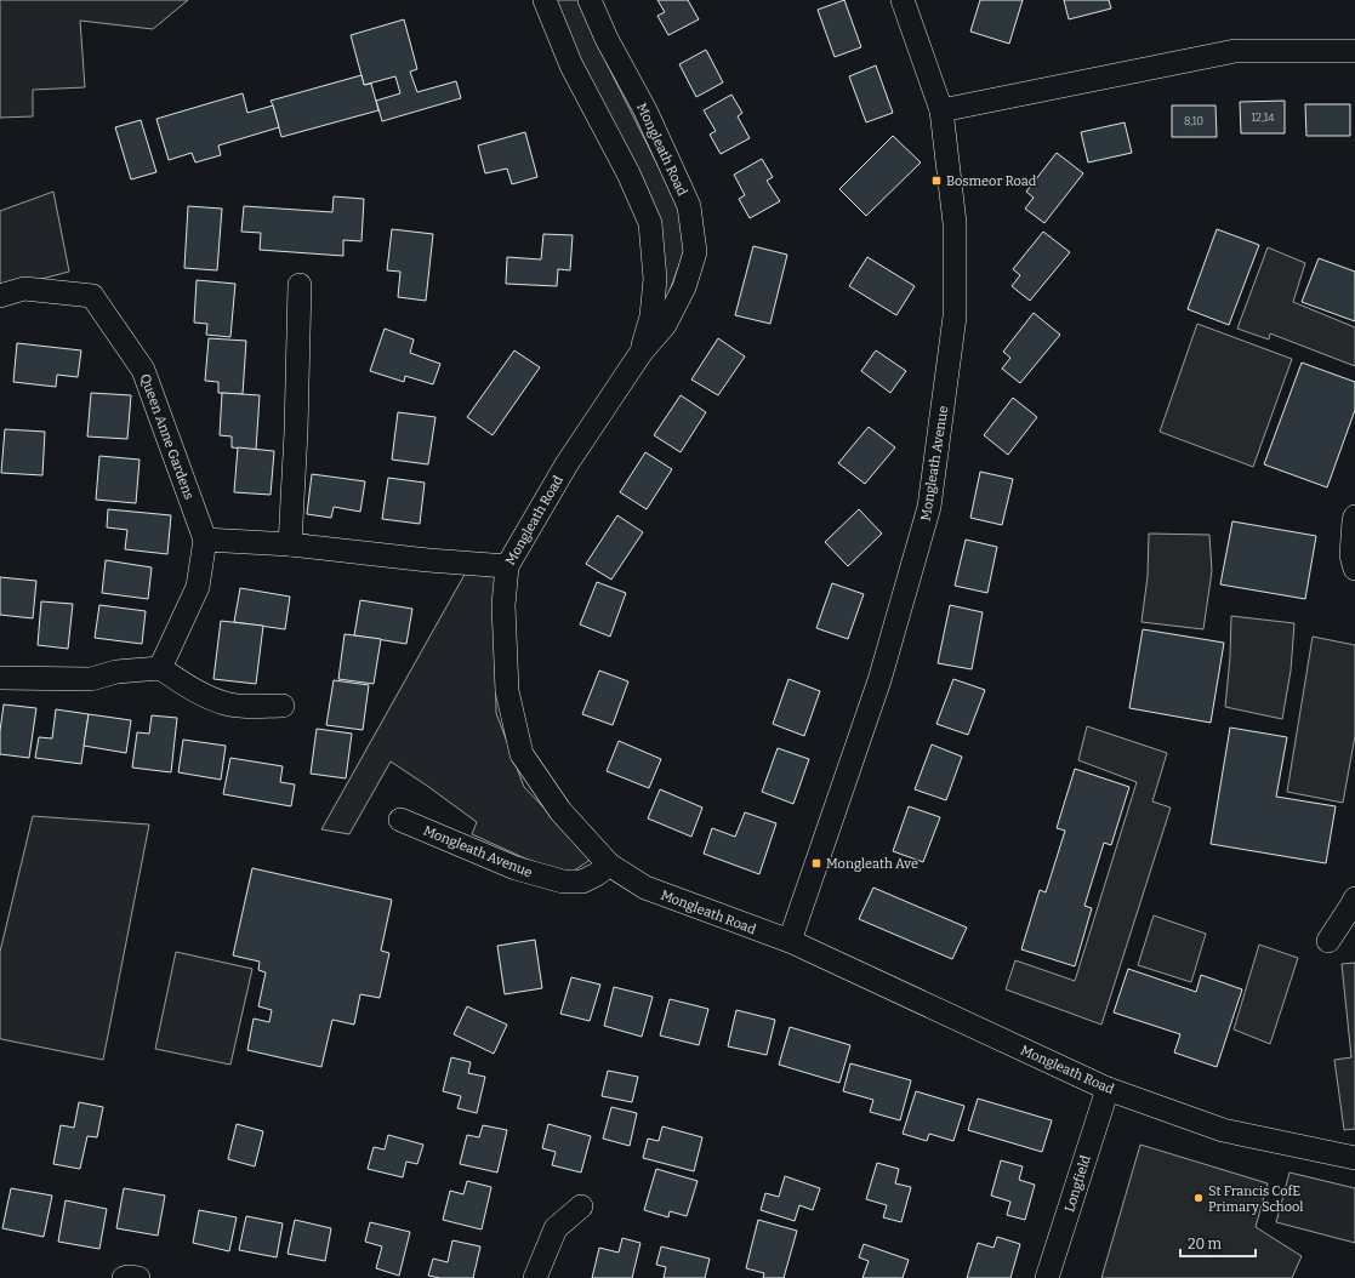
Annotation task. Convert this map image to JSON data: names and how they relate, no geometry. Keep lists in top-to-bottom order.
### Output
{
  "streets": {
    "street": [
      "Mongleath Road",
      "Queen Anne Gardens",
      "Mongleath Avenue",
      "Longfield"
    ]
  },
  "crossings": [
    ["Mongleath Road", "Mongleath Avenue"],
    ["Mongleath Road", "Longfield"]
  ],
  "places": {
    "transit": ["Bosmeor Road", "Mongleath Ave"],
    "other": ["St Francis CofE Primary School"]
  },
  "house_numbers": ["12,14", "8,10"],
  "scale_bar": "20 m"
}
